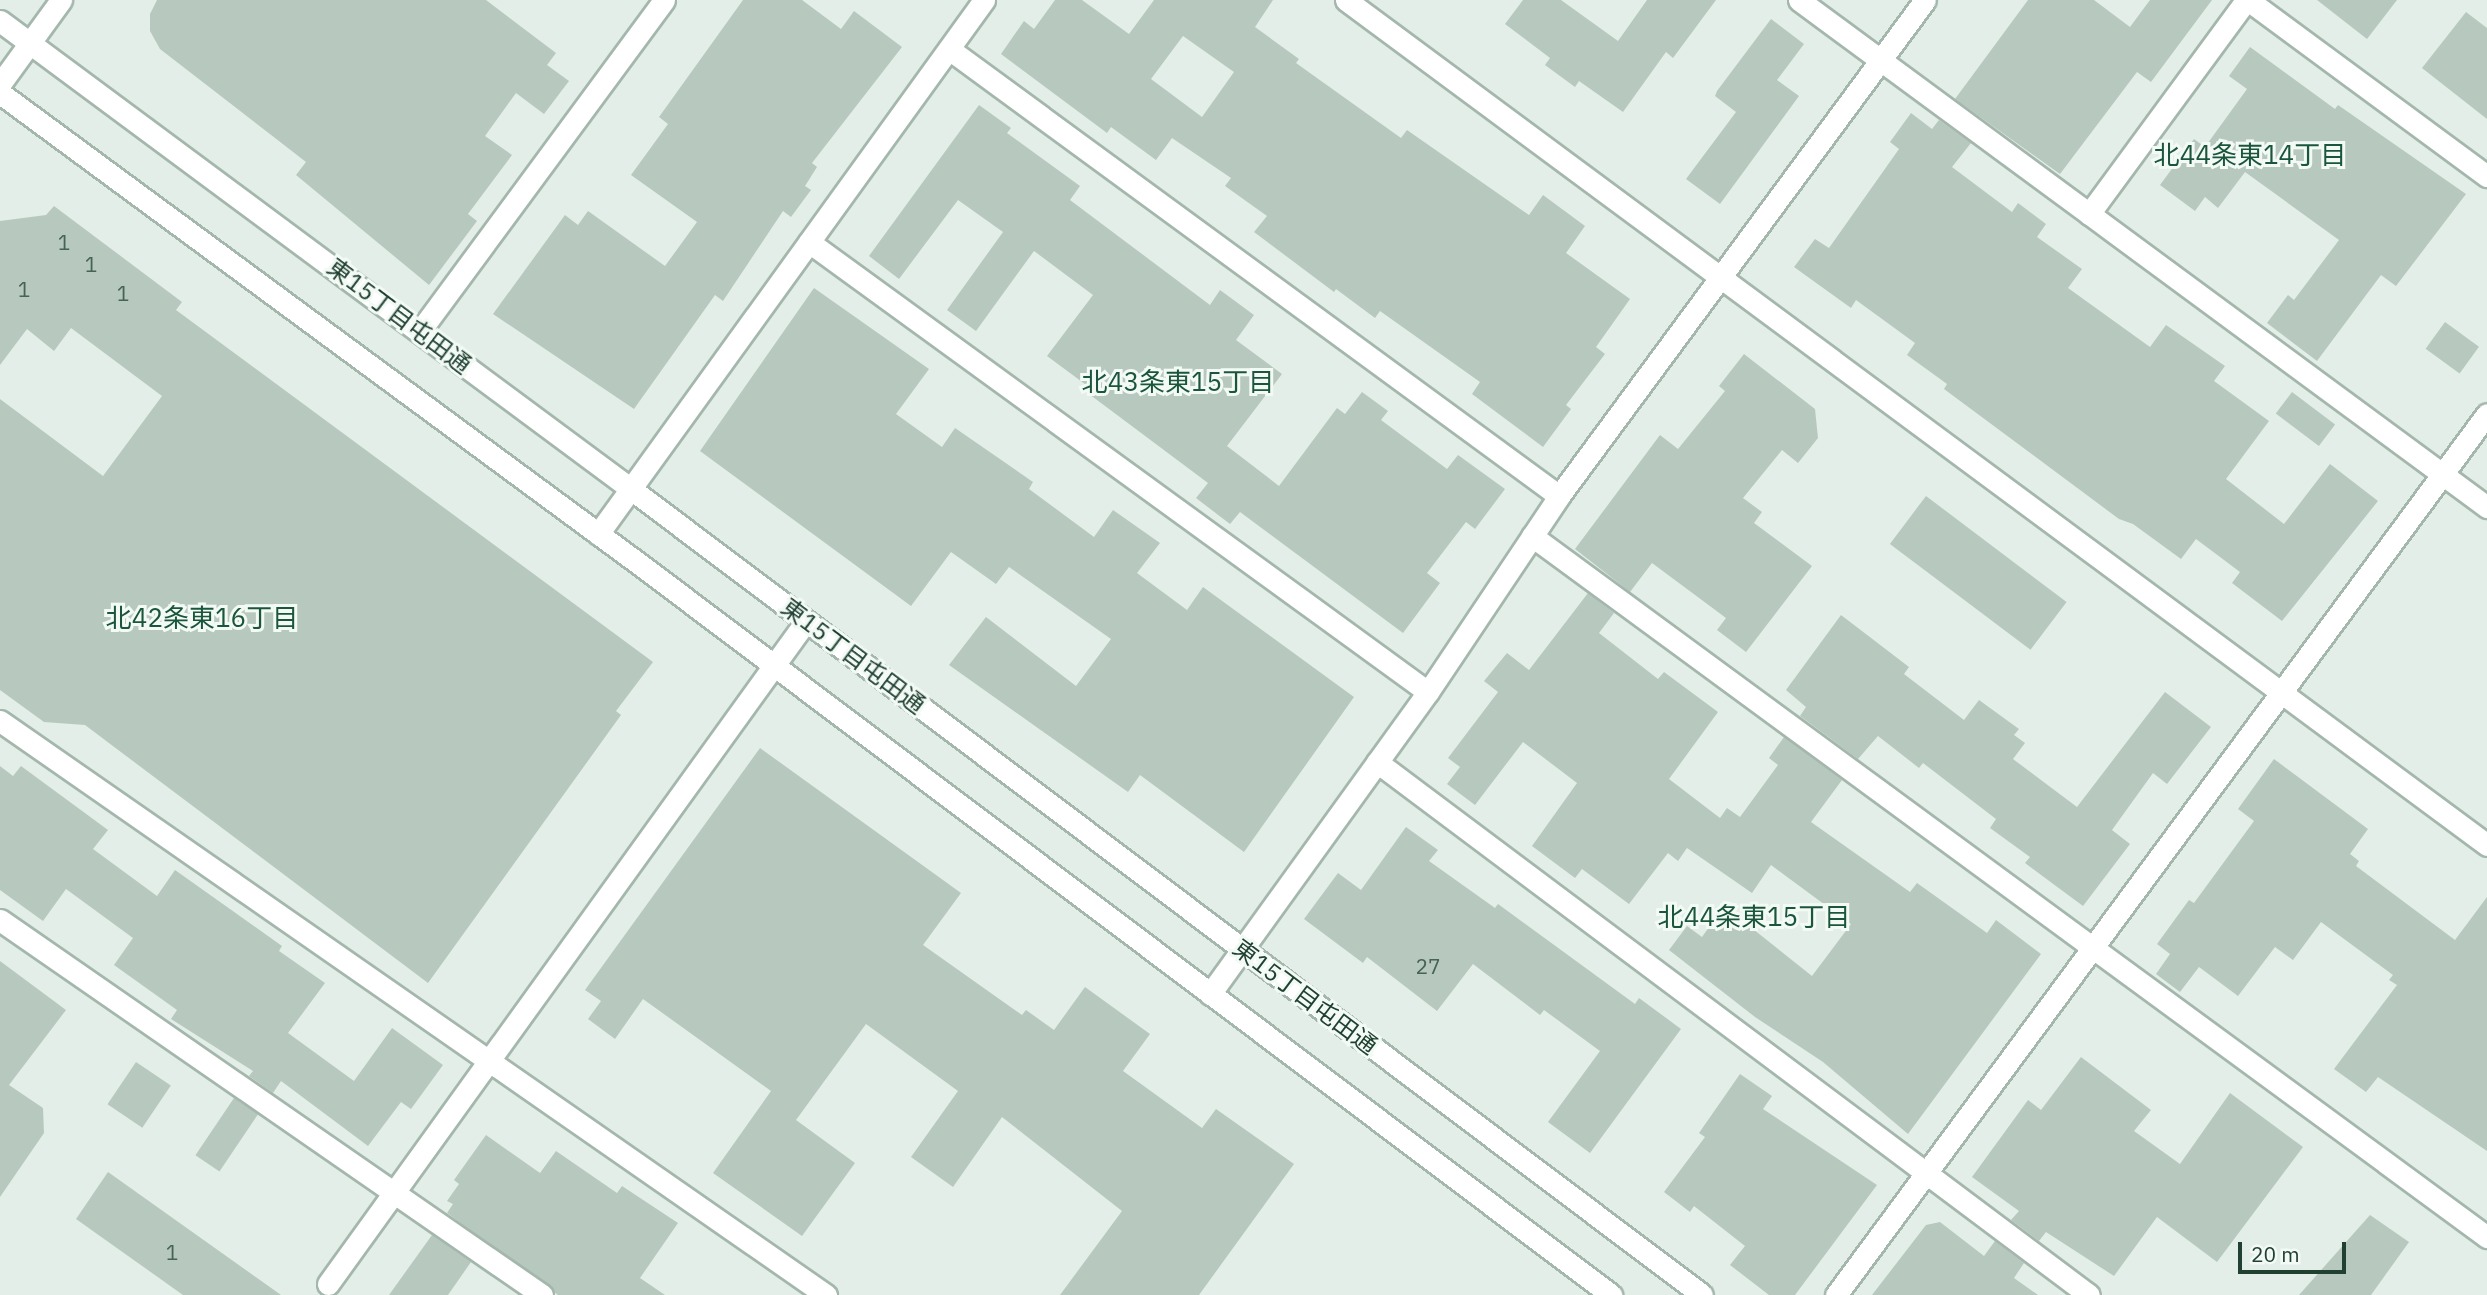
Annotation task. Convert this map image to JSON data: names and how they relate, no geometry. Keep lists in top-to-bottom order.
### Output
{
  "streets": {
    "street": ["東15丁目屯田通"]
  },
  "districts": [
    "北44条東14丁目",
    "北43条東15丁目",
    "北42条東16丁目",
    "北44条東15丁目"
  ],
  "house_numbers": [
    "1",
    "1",
    "1",
    "1",
    "27",
    "1"
  ],
  "scale_bar": "20 m"
}
